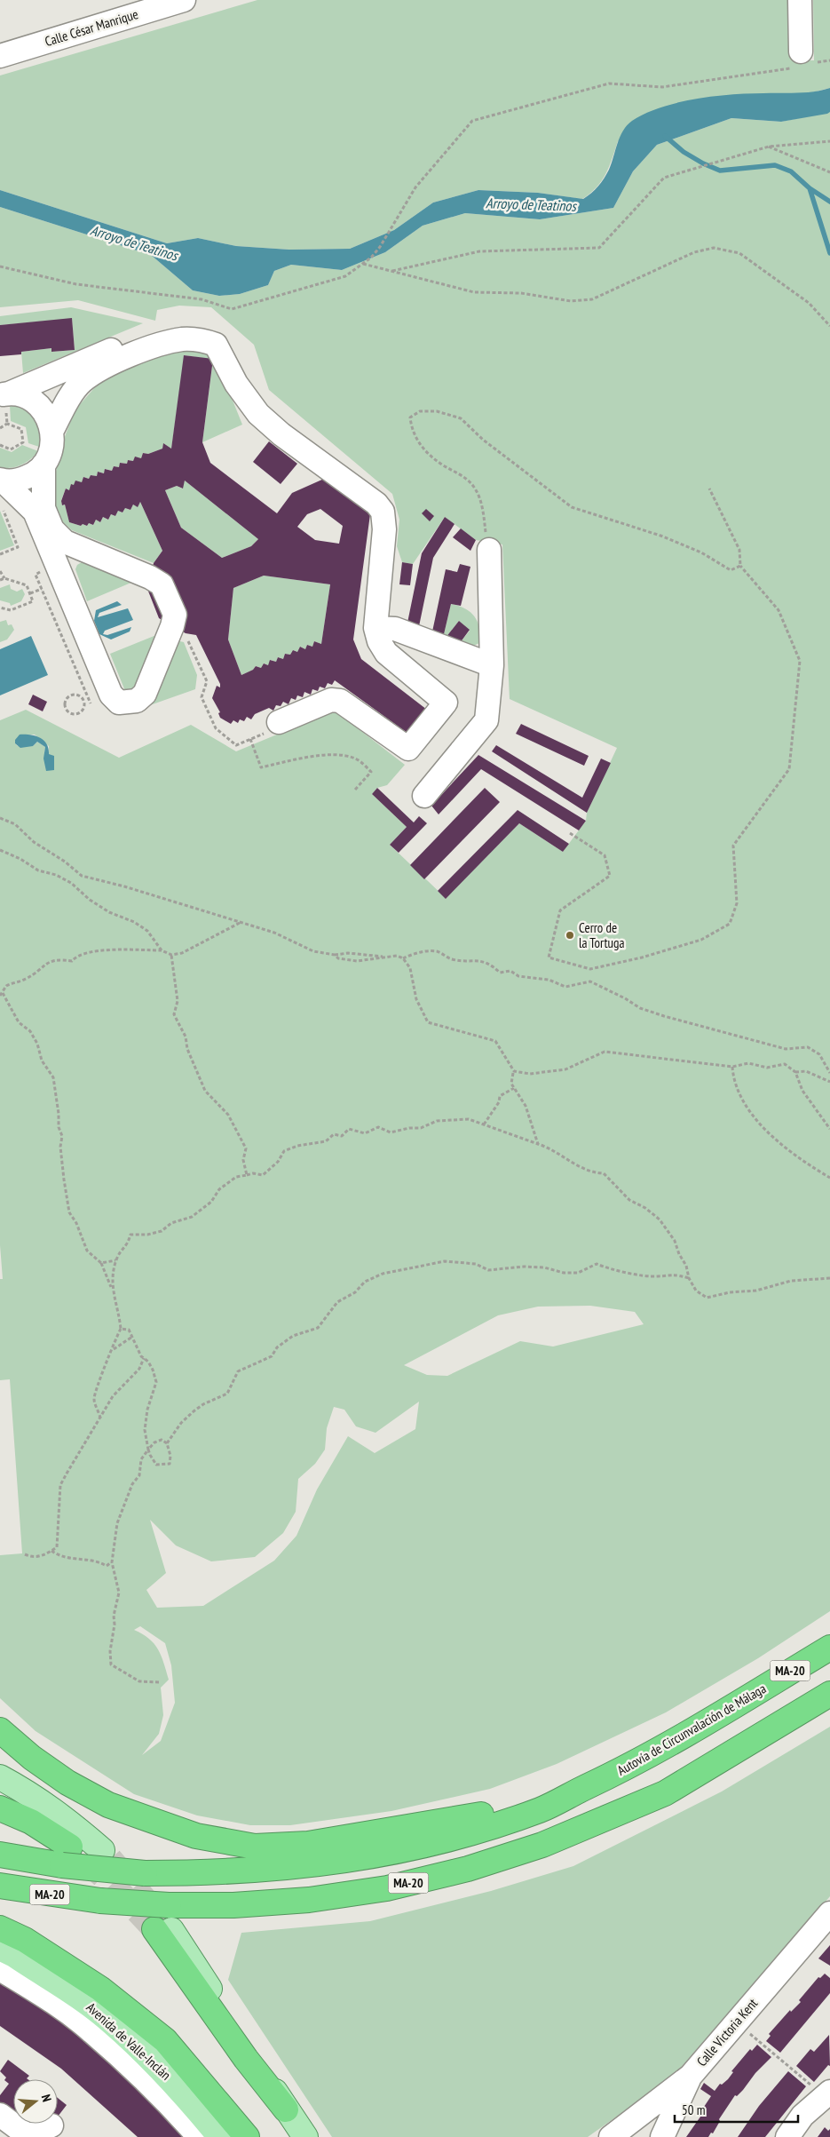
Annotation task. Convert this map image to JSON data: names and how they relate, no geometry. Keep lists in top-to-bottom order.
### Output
{
  "streets": {
    "highway": ["MA-20", "Autovía de Circunvalación de Málaga"],
    "main road": ["Avenida de Valle-Inclán"],
    "street": ["Calle César Manrique", "Calle Victoria Kent"]
  },
  "water": ["Arroyo de Teatinos"],
  "places": ["Cerro de la Tortuga"],
  "scale_bar": "50 m",
  "north": "right"
}
